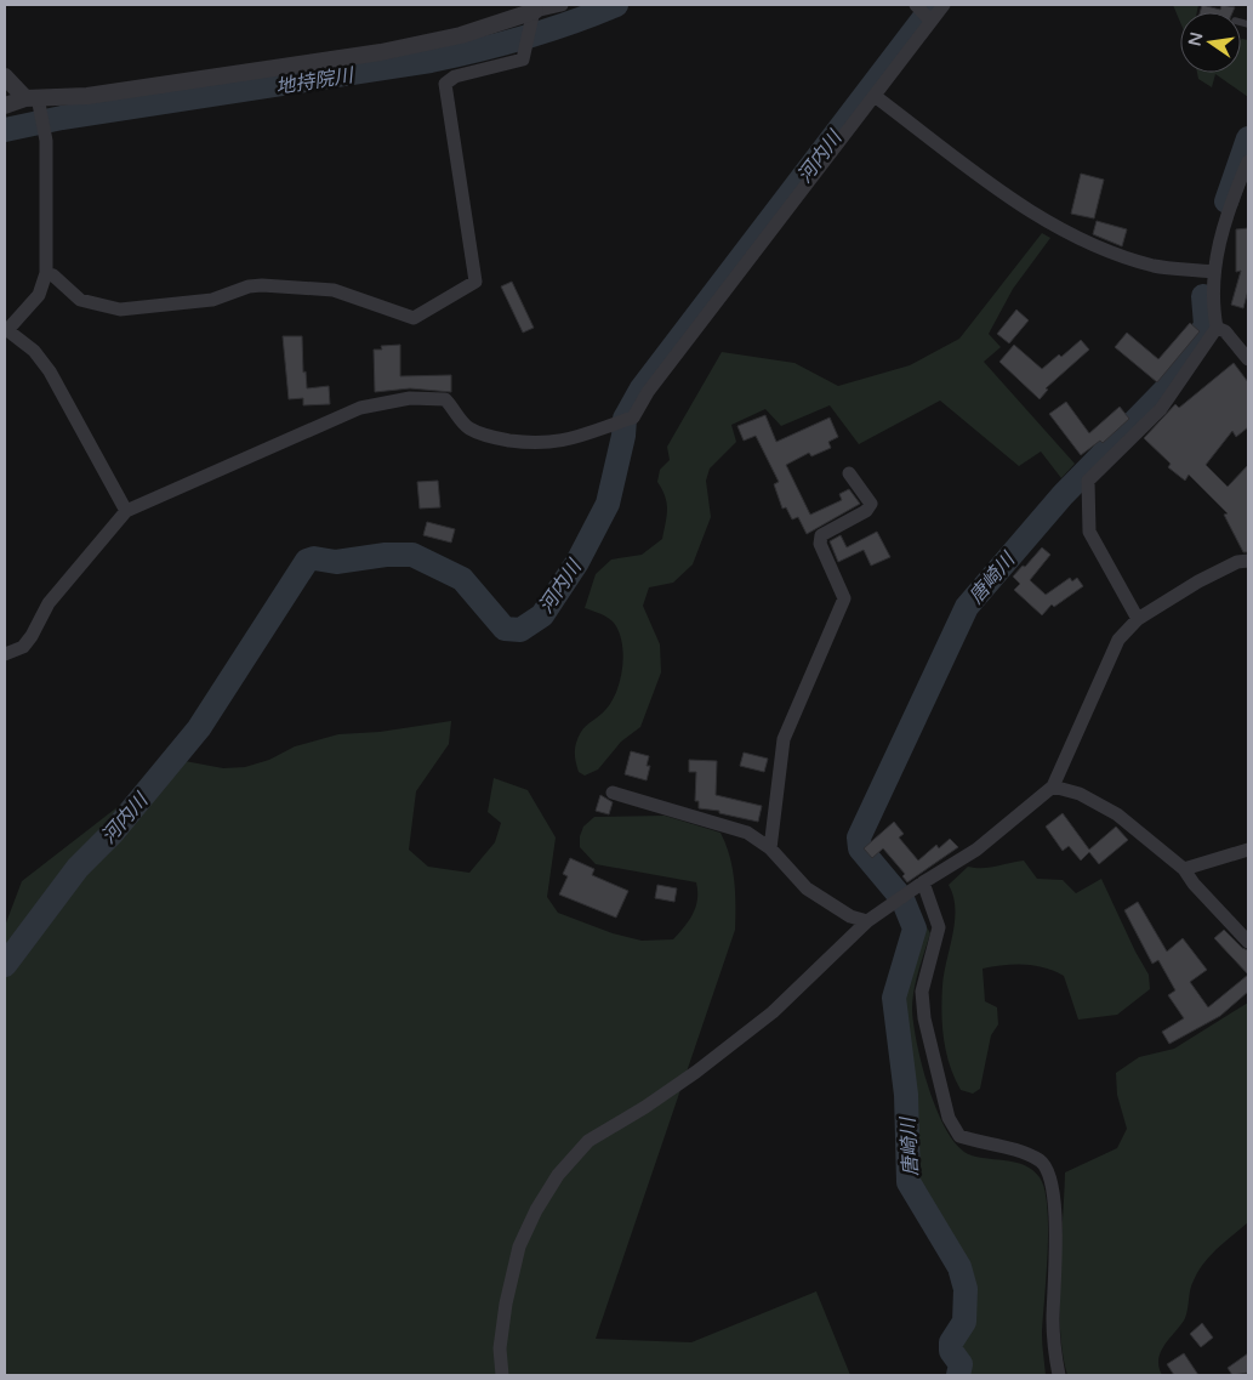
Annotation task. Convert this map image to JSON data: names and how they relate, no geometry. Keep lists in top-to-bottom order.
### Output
{
  "water": ["地持院川", "河内川", "唐崎川"],
  "north": "left"
}
